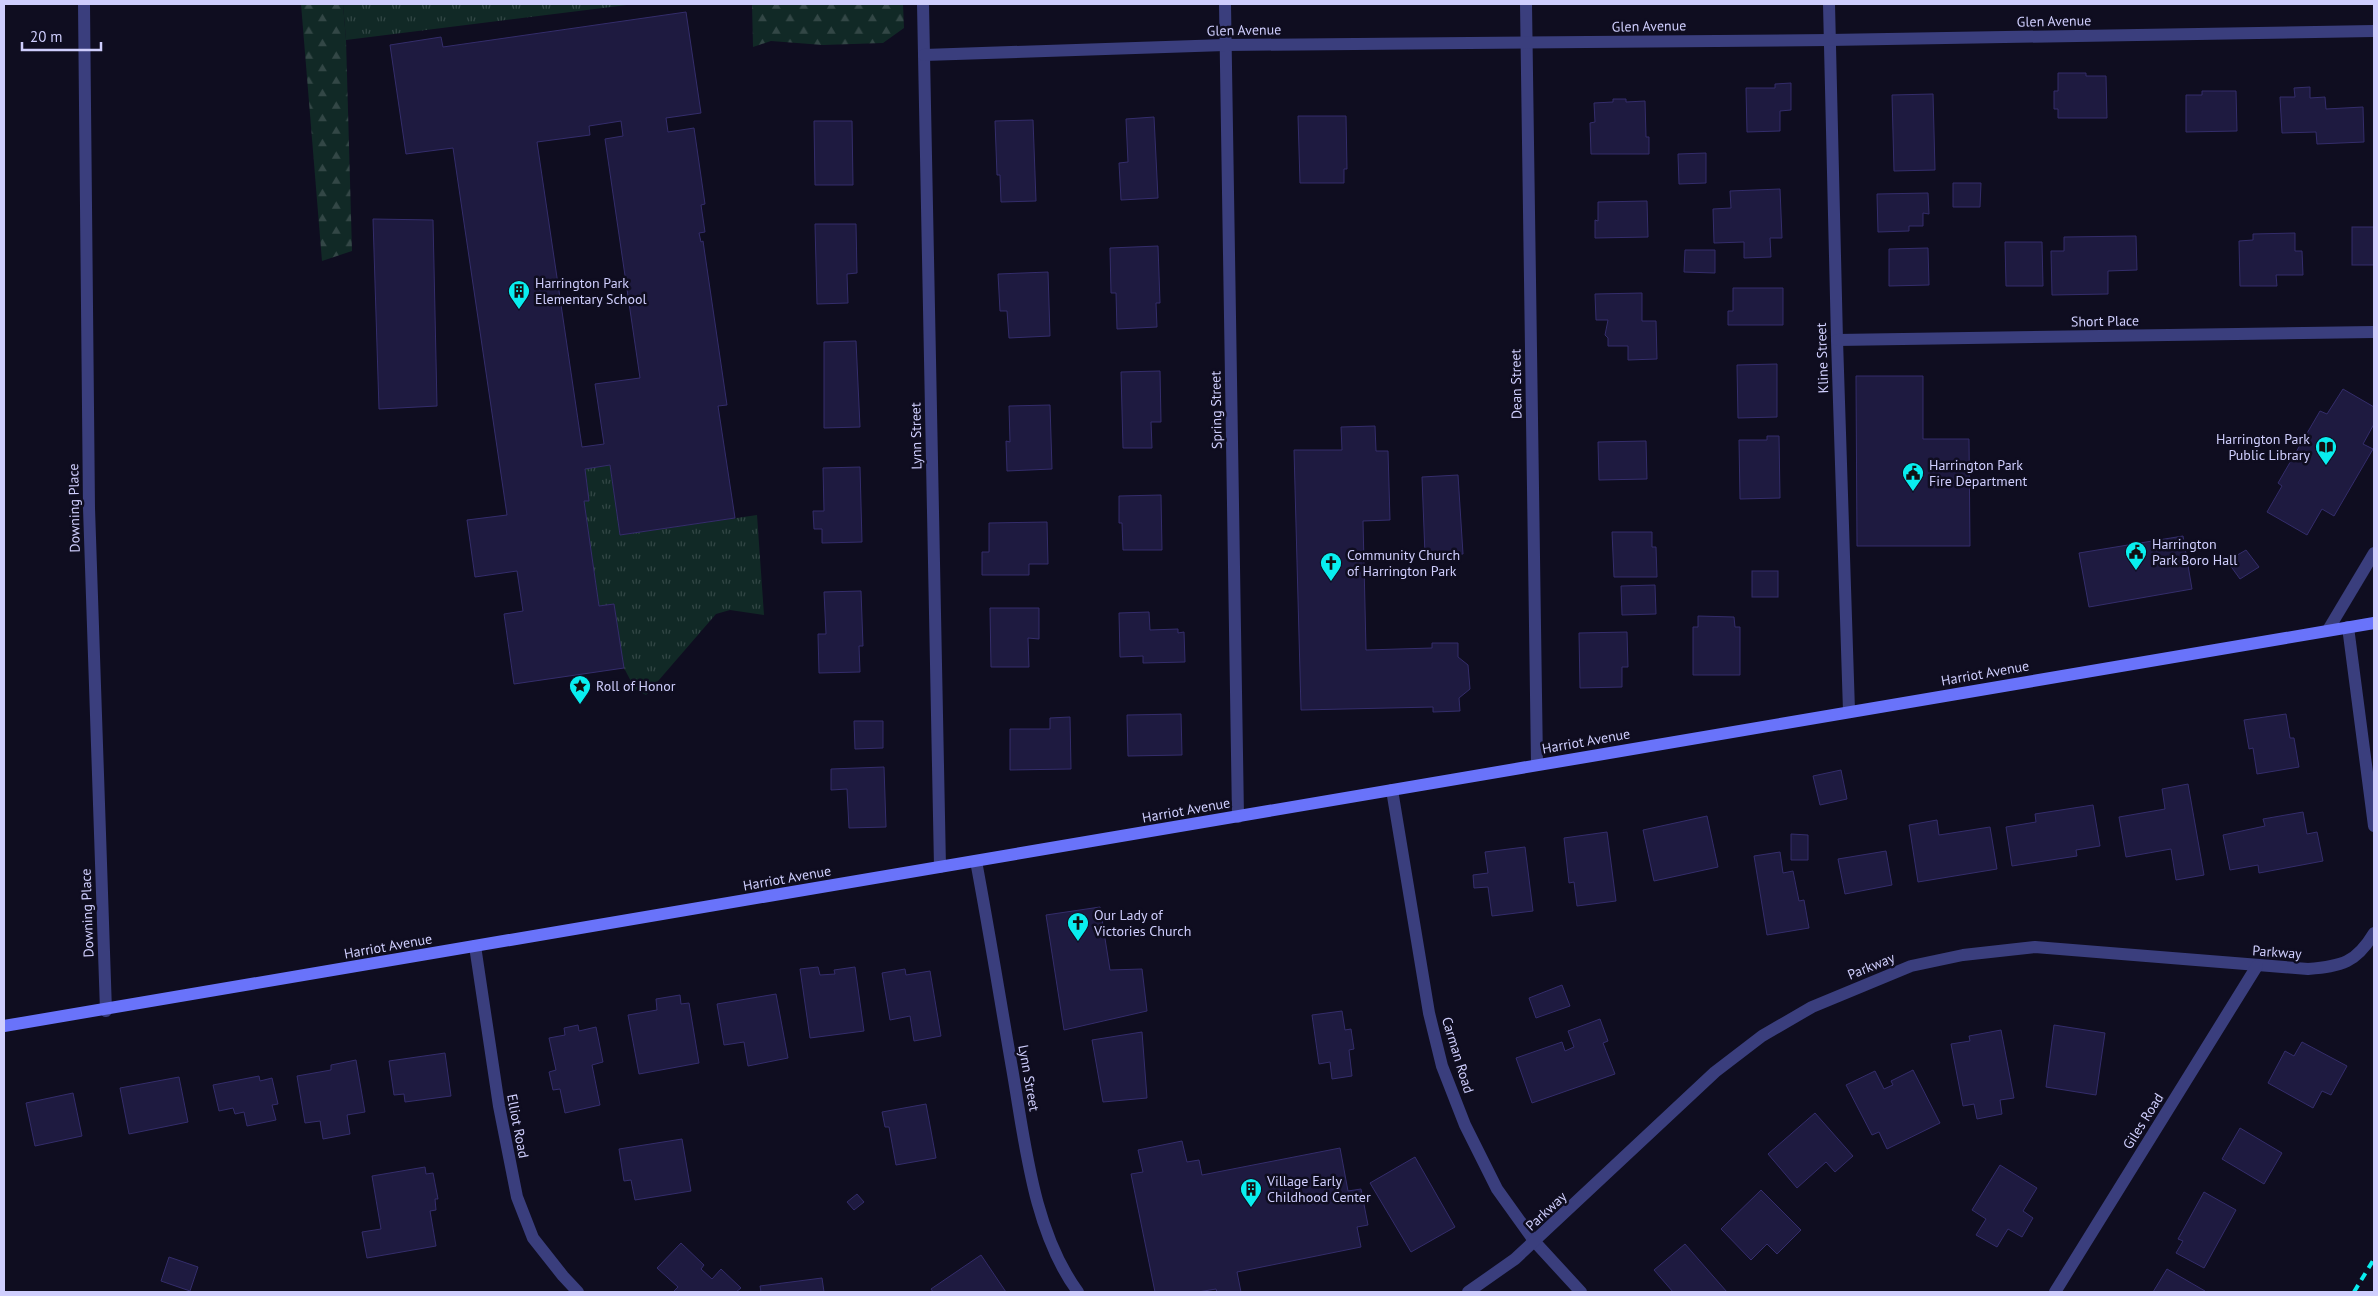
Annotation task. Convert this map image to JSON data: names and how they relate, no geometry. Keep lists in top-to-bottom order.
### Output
{
  "streets": {
    "street": [
      "Glen Avenue",
      "Short Place",
      "Kline Street",
      "Dean Street",
      "Spring Street",
      "Lynn Street",
      "Downing Place",
      "Harriot Avenue",
      "Parkway",
      "Carman Road",
      "Giles Road",
      "Elliot Road"
    ]
  },
  "crossings": [
    ["Glen Avenue", "Kline Street"],
    ["Glen Avenue", "Dean Street"],
    ["Glen Avenue", "Spring Street"],
    ["Glen Avenue", "Lynn Street"],
    ["Short Place", "Kline Street"],
    ["Kline Street", "Harriot Avenue"],
    ["Dean Street", "Harriot Avenue"],
    ["Spring Street", "Harriot Avenue"],
    ["Lynn Street", "Harriot Avenue"],
    ["Downing Place", "Harriot Avenue"],
    ["Harriot Avenue", "Carman Road"],
    ["Harriot Avenue", "Elliot Road"],
    ["Parkway", "Carman Road"],
    ["Parkway", "Giles Road"]
  ],
  "places": {
    "building": ["Harrington Park Elementary School", "Village Early Childhood Center"],
    "library": ["Harrington Park Public Library"],
    "public building": ["Harrington Park Fire Department", "Harrington Park Boro Hall"],
    "church": ["Community Church of Harrington Park", "Our Lady of Victories Church"],
    "place": ["Roll of Honor"]
  },
  "scale_bar": "20 m"
}
